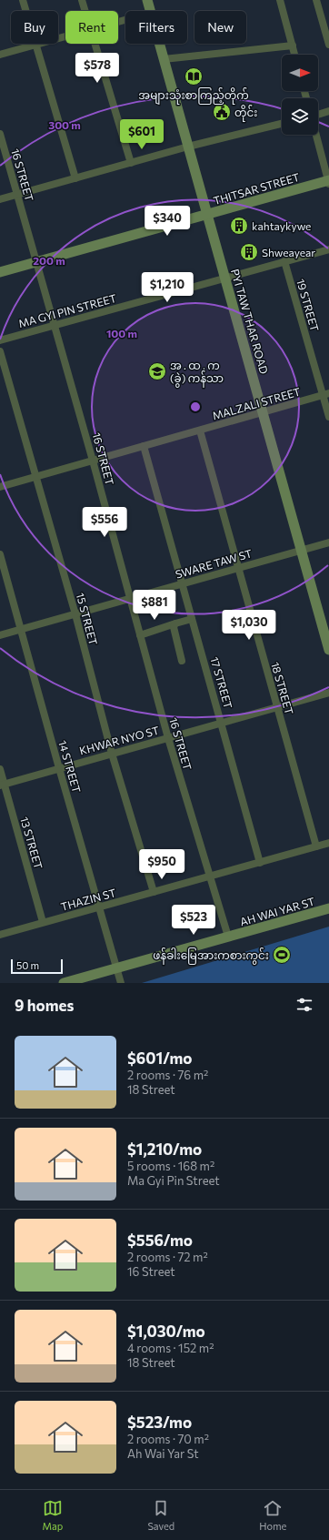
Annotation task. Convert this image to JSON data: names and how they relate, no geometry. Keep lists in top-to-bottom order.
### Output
{
  "streets": {
    "street": [
      "16 STREET",
      "THITSAR STREET",
      "19 STREET",
      "MA GYI PIN STREET",
      "PYI TAW THAR ROAD",
      "MALZALI STREET",
      "SWARE TAW ST",
      "15 STREET",
      "17 STREET",
      "18 STREET",
      "KHWAR NYO ST",
      "14 STREET",
      "13 STREET",
      "THAZIN ST",
      "AH WAI YAR ST"
    ]
  },
  "crossings": [
    ["16 STREET", "THITSAR STREET"],
    ["16 STREET", "MA GYI PIN STREET"],
    ["16 STREET", "MALZALI STREET"],
    ["16 STREET", "SWARE TAW ST"],
    ["16 STREET", "KHWAR NYO ST"],
    ["16 STREET", "THAZIN ST"],
    ["16 STREET", "AH WAI YAR ST"],
    ["THITSAR STREET", "PYI TAW THAR ROAD"],
    ["19 STREET", "MA GYI PIN STREET"],
    ["19 STREET", "MALZALI STREET"],
    ["MA GYI PIN STREET", "PYI TAW THAR ROAD"],
    ["PYI TAW THAR ROAD", "MALZALI STREET"],
    ["PYI TAW THAR ROAD", "SWARE TAW ST"],
    ["MALZALI STREET", "15 STREET"],
    ["MALZALI STREET", "17 STREET"],
    ["MALZALI STREET", "18 STREET"],
    ["SWARE TAW ST", "15 STREET"],
    ["SWARE TAW ST", "17 STREET"],
    ["SWARE TAW ST", "18 STREET"],
    ["SWARE TAW ST", "14 STREET"],
    ["15 STREET", "KHWAR NYO ST"],
    ["15 STREET", "THAZIN ST"],
    ["17 STREET", "KHWAR NYO ST"],
    ["17 STREET", "THAZIN ST"],
    ["18 STREET", "KHWAR NYO ST"],
    ["18 STREET", "THAZIN ST"],
    ["KHWAR NYO ST", "14 STREET"],
    ["KHWAR NYO ST", "13 STREET"],
    ["14 STREET", "THAZIN ST"],
    ["14 STREET", "AH WAI YAR ST"],
    ["13 STREET", "THAZIN ST"]
  ],
  "places": {
    "library": ["အများသုံးစာကြည့်တိုက်"],
    "public building": ["တိုင်း"],
    "building": ["kahtaykywe", "Shweayear"],
    "school or university": ["အ . ထ . က (ခွဲ) ကန်သာ"],
    "sports": ["ဖန်ခါးမြေအားကစားကွင်း"]
  },
  "scale_bar": "50 m",
  "north": "right",
  "page": {
    "chip": [
      "Buy",
      "Rent",
      "Filters",
      "New"
    ],
    "price": [
      "$578",
      "$601",
      "$340",
      "$1,210",
      "$556",
      "$881",
      "$1,030",
      "$950",
      "$523"
    ],
    "scale": "50 m",
    "heading": "9 homes",
    "list": [
      {
        "name": "$601/mo",
        "note": "2 rooms · 76 m² · 18 Street"
      },
      {
        "name": "$1,210/mo",
        "note": "5 rooms · 168 m² · Ma Gyi Pin Street"
      },
      {
        "name": "$556/mo",
        "note": "2 rooms · 72 m² · 16 Street"
      },
      {
        "name": "$1,030/mo",
        "note": "4 rooms · 152 m² · 18 Street"
      },
      {
        "name": "$523/mo",
        "note": "2 rooms · 70 m² · Ah Wai Yar St"
      }
    ],
    "tabs": ["Map", "Saved", "Home"]
  },
  "rings": ["300 m", "200 m", "100 m"]
}
